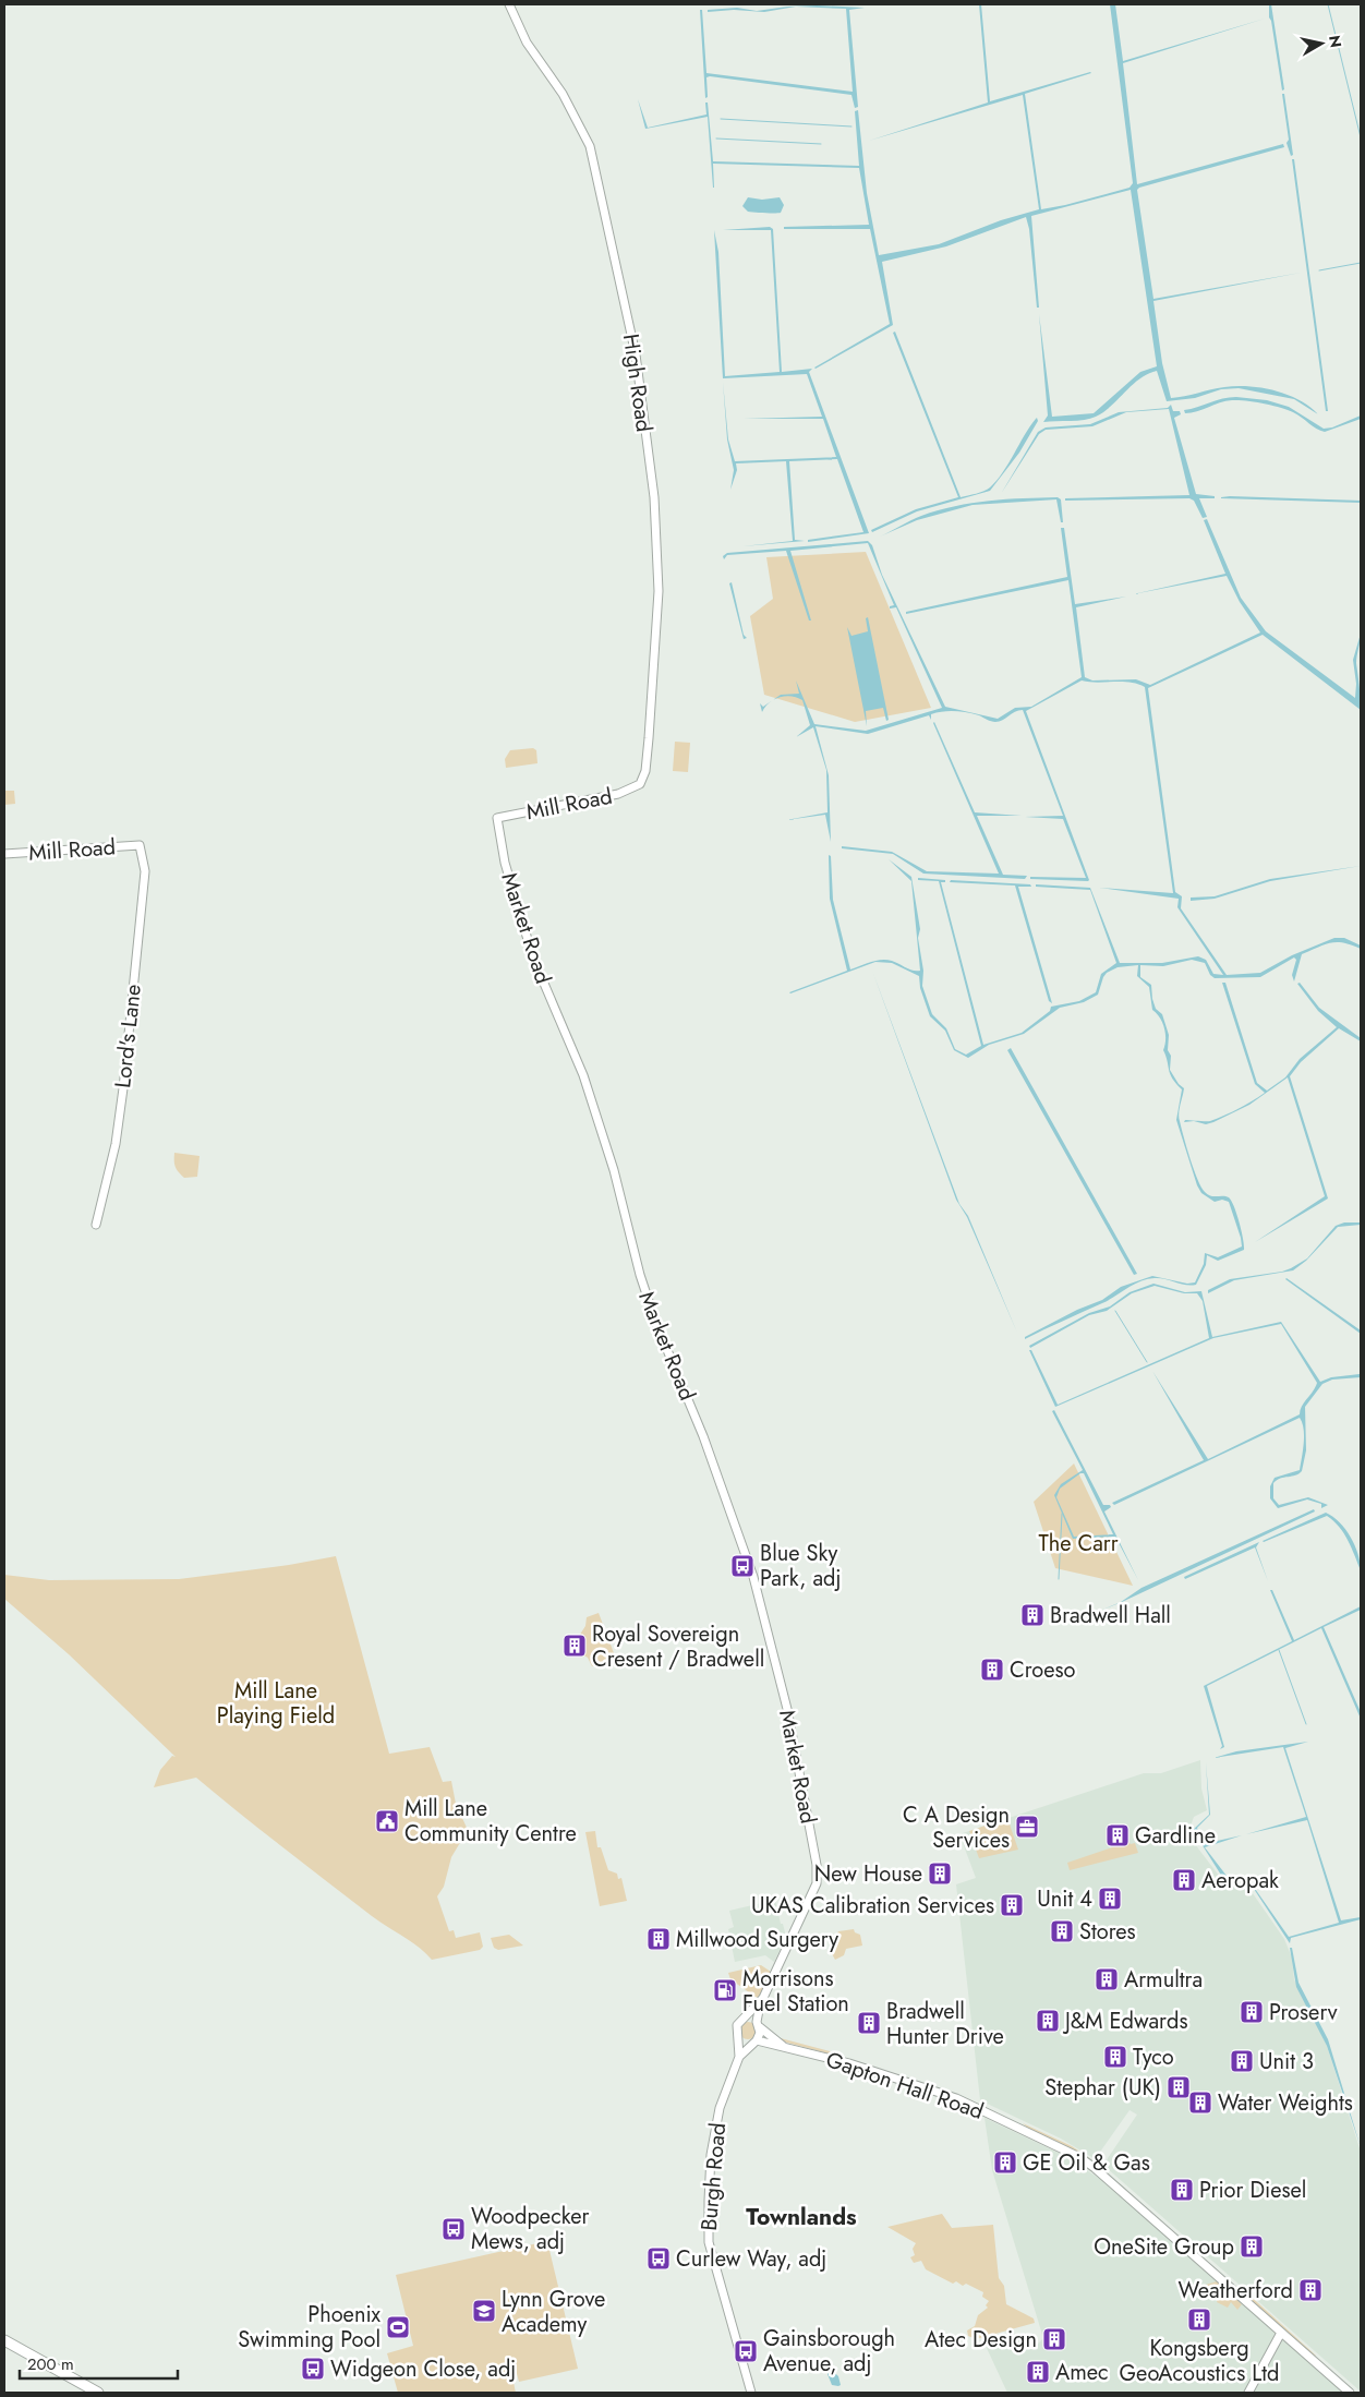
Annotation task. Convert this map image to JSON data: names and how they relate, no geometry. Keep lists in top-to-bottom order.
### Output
{
  "streets": {
    "street": [
      "High Road",
      "Mill Road",
      "Market Road",
      "Lord's Lane",
      "Gapton Hall Road",
      "Burgh Road"
    ]
  },
  "crossings": [
    ["High Road", "Mill Road"],
    ["Mill Road", "Market Road"],
    ["Mill Road", "Lord's Lane"],
    ["Market Road", "Burgh Road"],
    ["Gapton Hall Road", "Burgh Road"]
  ],
  "districts": ["Townlands"],
  "parks": ["The Carr", "Mill Lane Playing Field"],
  "places": {
    "bus stop": [
      "Blue Sky Park, adj",
      "Woodpecker Mews, adj",
      "Curlew Way, adj",
      "Gainsborough Avenue, adj",
      "Widgeon Close, adj"
    ],
    "building": [
      "Bradwell Hall",
      "Royal Sovereign Cresent / Bradwell",
      "Croeso",
      "Gardline",
      "New House",
      "Aeropak",
      "Unit 4",
      "UKAS Calibration Services",
      "Stores",
      "Millwood Surgery",
      "Armultra",
      "Proserv",
      "J&M Edwards",
      "Bradwell Hunter Drive",
      "Tyco",
      "Unit 3",
      "Stephar (UK)",
      "Water Weights",
      "GE Oil & Gas",
      "Prior Diesel",
      "OneSite Group",
      "Weatherford",
      "Kongsberg GeoAcoustics Ltd",
      "Atec Design",
      "Amec"
    ],
    "public building": ["Mill Lane Community Centre"],
    "office": ["C A Design Services"],
    "fuel station": ["Morrisons Fuel Station"],
    "school or university": ["Lynn Grove Academy"],
    "sports": ["Phoenix Swimming Pool"]
  },
  "scale_bar": "200 m",
  "north": "right"
}
